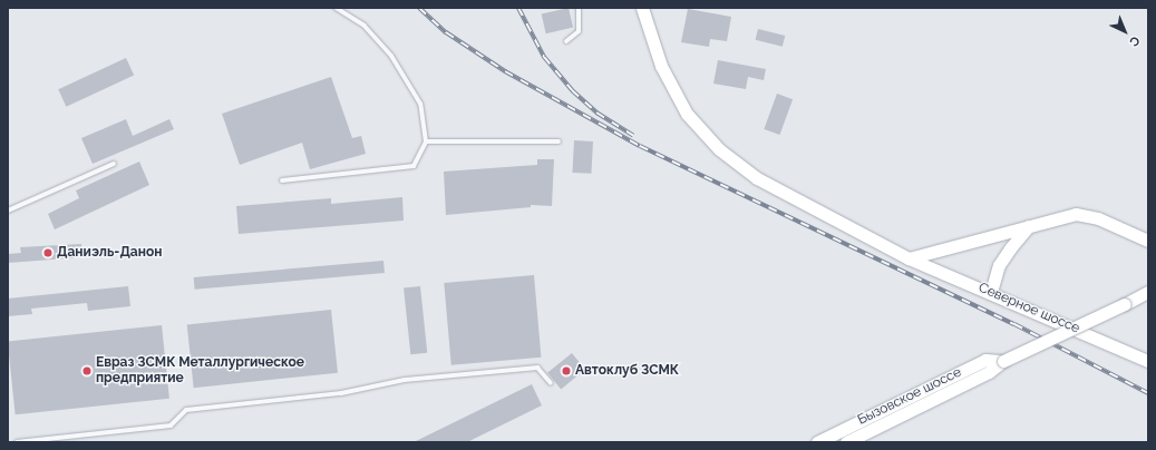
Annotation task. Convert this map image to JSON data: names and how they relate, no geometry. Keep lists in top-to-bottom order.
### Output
{
  "streets": {
    "main road": ["Северное шоссе", "Бызовское шоссе"]
  },
  "places": ["Даниэль-Данон", "Евраз ЗСМК Металлургическое предприятие", "Автоклуб ЗСМК"],
  "north": "bottom right"
}
